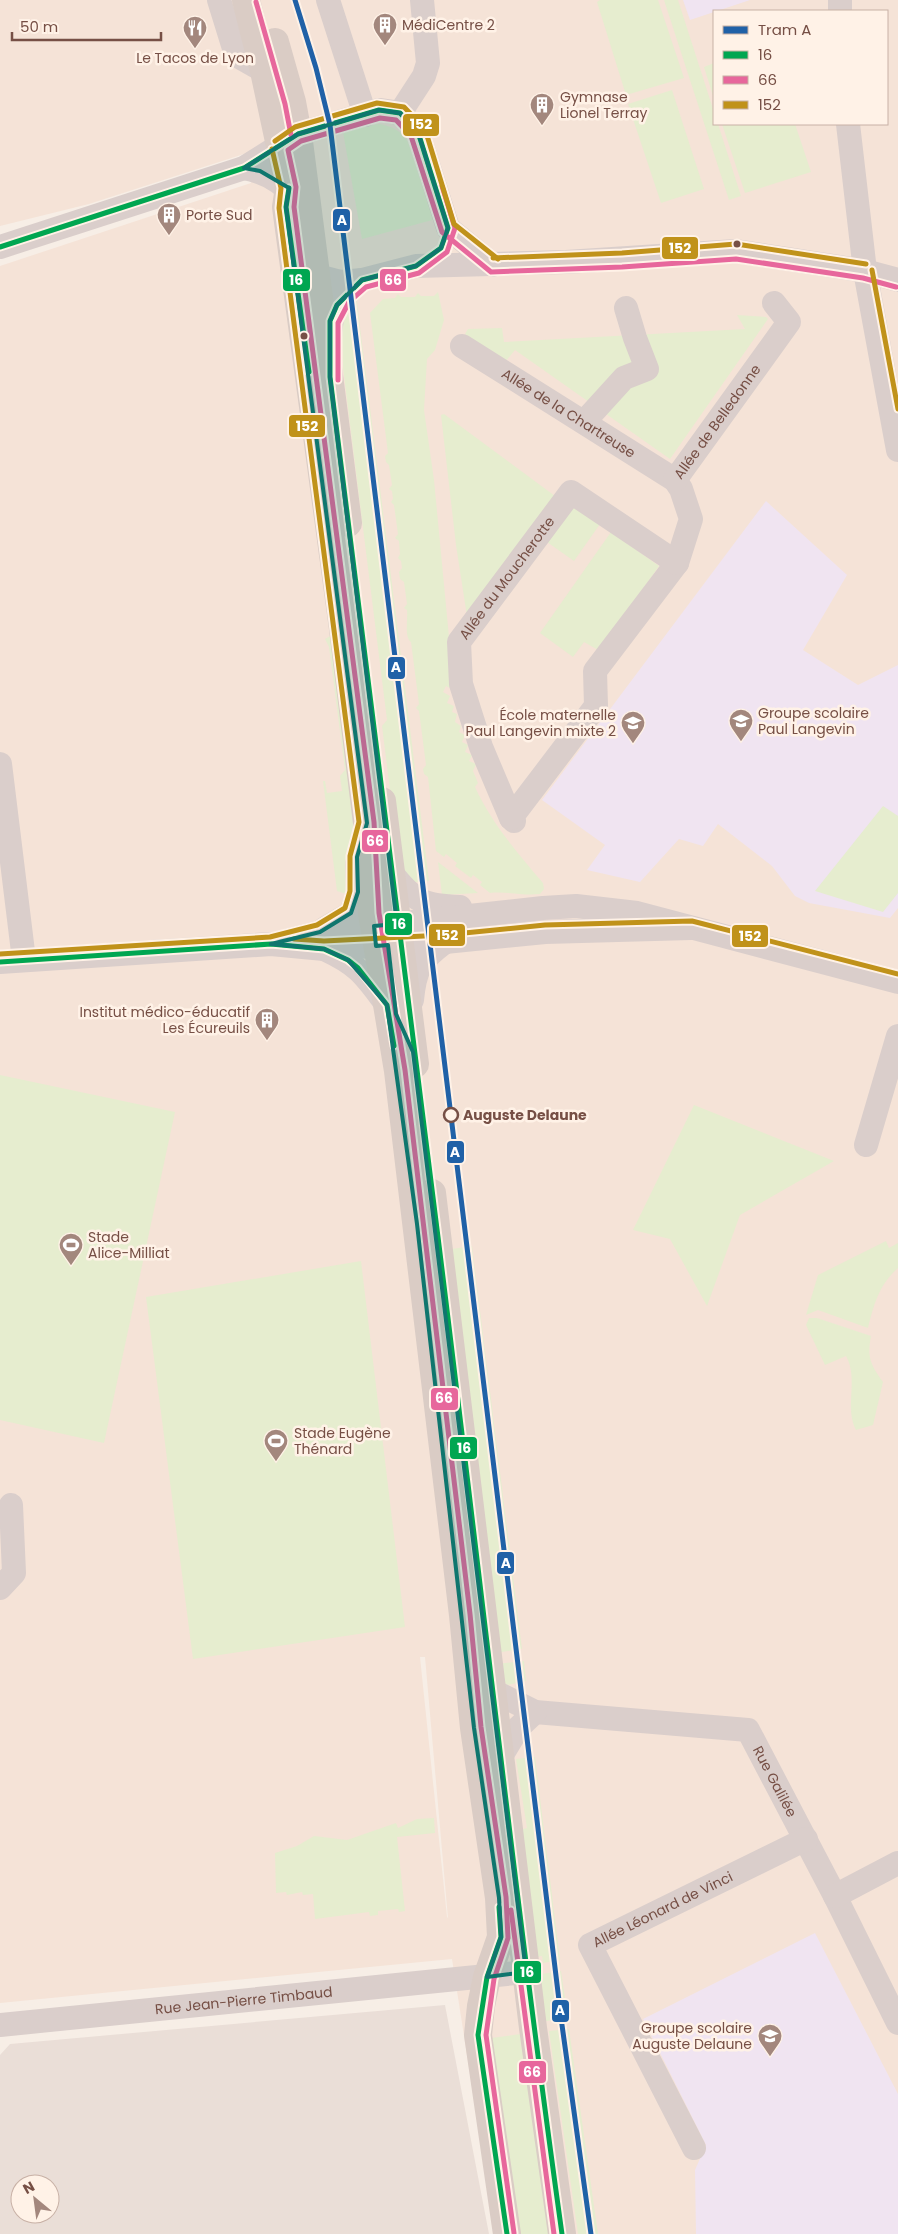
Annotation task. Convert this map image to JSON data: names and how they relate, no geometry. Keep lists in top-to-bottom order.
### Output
{
  "streets": {
    "street": [
      "Allée de la Chartreuse",
      "Allée de Belledonne",
      "Allée du Moucherotte",
      "Rue Galilée",
      "Allée Léonard de Vinci",
      "Rue Jean-Pierre Timbaud"
    ]
  },
  "crossings": [
    ["Allée de la Chartreuse", "Allée de Belledonne"],
    ["Allée de Belledonne", "Allée du Moucherotte"],
    ["Rue Galilée", "Allée Léonard de Vinci"]
  ],
  "places": {
    "building": [
      "MédiCentre 2",
      "Gymnase Lionel Terray",
      "Porte Sud",
      "Institut médico-éducatif Les Écureuils"
    ],
    "restaurant": ["Le Tacos de Lyon"],
    "school or university": ["Groupe scolaire Paul Langevin", "École maternelle Paul Langevin mixte 2", "Groupe scolaire Auguste Delaune"],
    "other": ["Auguste Delaune"],
    "sports": ["Stade Alice-Milliat", "Stade Eugène Thénard"]
  },
  "lines": [
    "tram line A",
    "transit line 66",
    "transit line 152",
    "transit line 16"
  ],
  "legend": [
    "Tram A",
    "16",
    "66",
    "152"
  ],
  "scale_bar": "50 m",
  "north": "top left"
}
